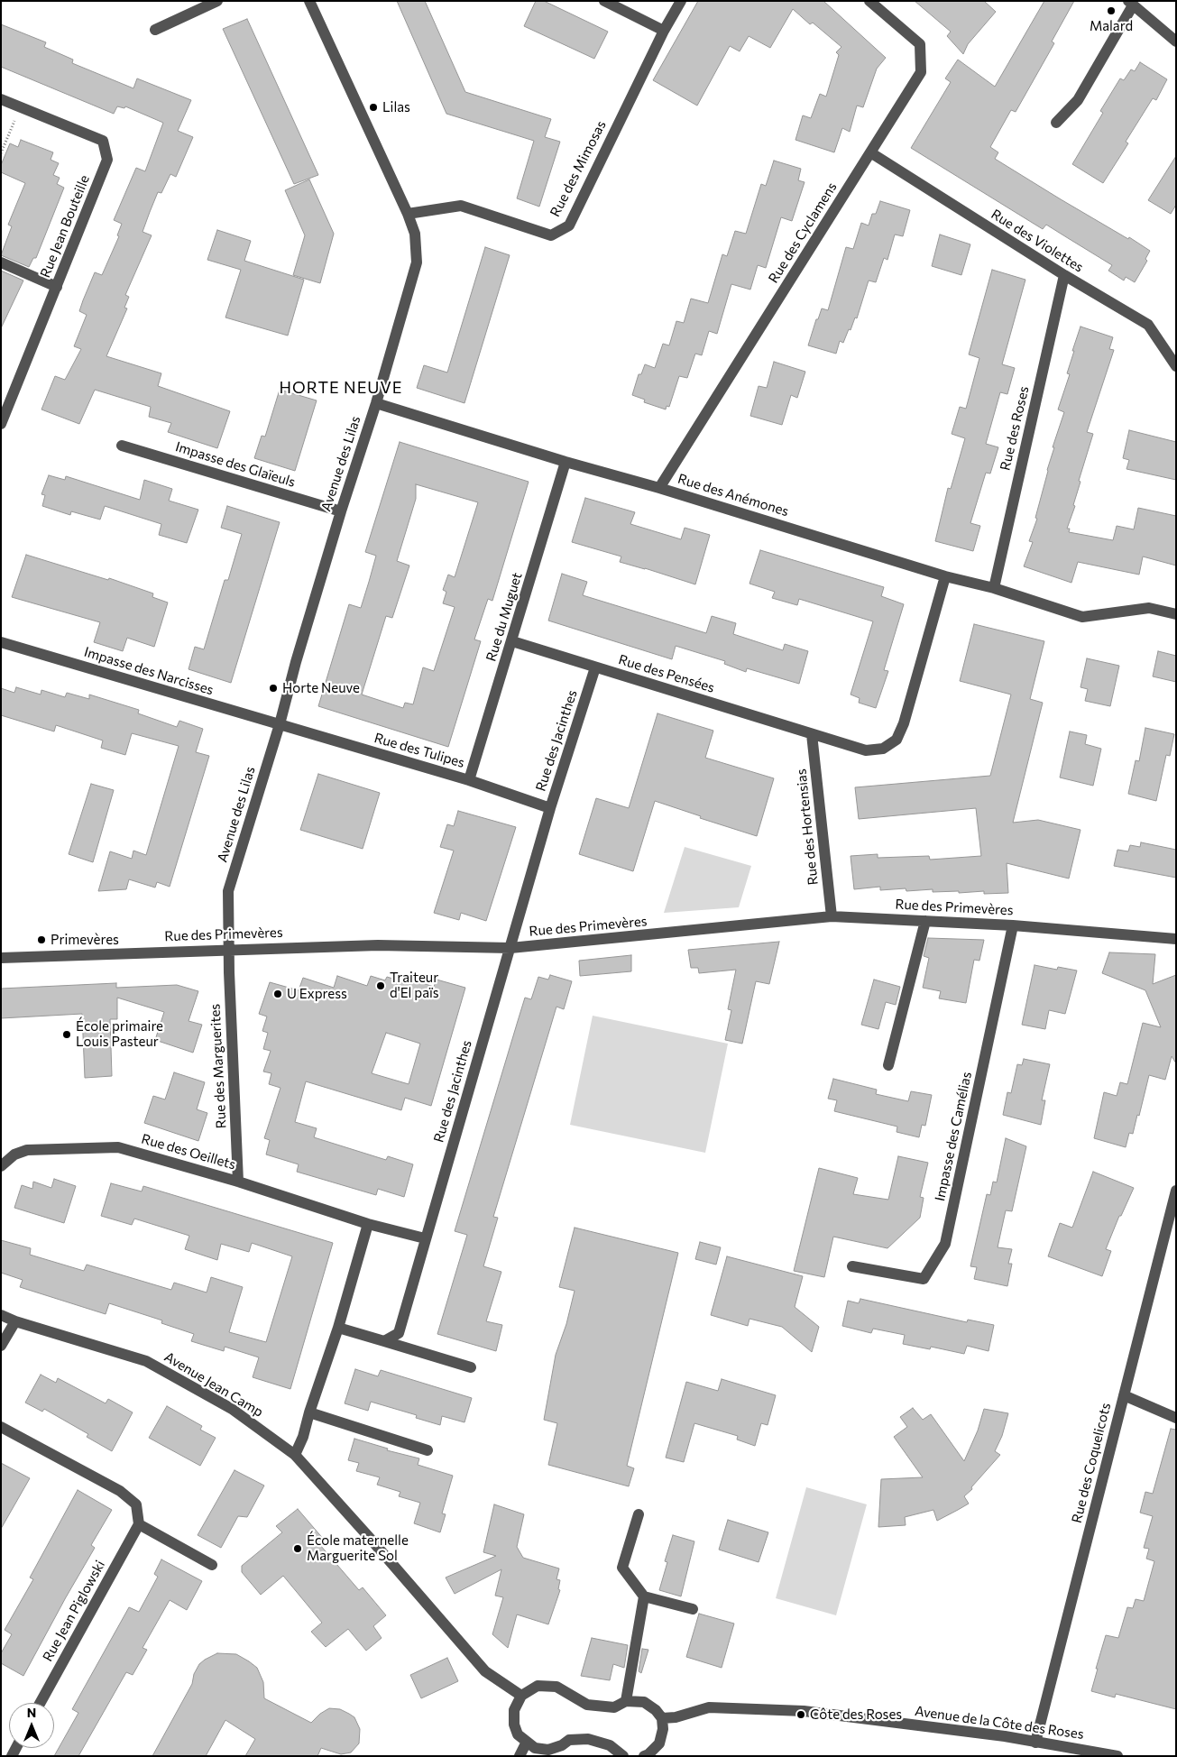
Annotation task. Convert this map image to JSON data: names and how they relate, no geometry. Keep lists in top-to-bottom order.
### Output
{
  "streets": {
    "street": [
      "Rue des Mimosas",
      "Rue Jean Bouteille",
      "Rue des Cyclamens",
      "Rue des Violettes",
      "Rue des Roses",
      "Avenue des Lilas",
      "Impasse des Glaïeuls",
      "Rue des Anémones",
      "Rue du Muguet",
      "Impasse des Narcisses",
      "Rue des Pensées",
      "Rue des Jacinthes",
      "Rue des Tulipes",
      "Rue des Hortensias",
      "Rue des Primevères",
      "Rue des Marguerites",
      "Impasse des Camélias",
      "Rue des Oeillets",
      "Avenue Jean Camp",
      "Rue des Coquelicots",
      "Rue Jean Piglowski",
      "Avenue de la Côte des Roses"
    ]
  },
  "crossings": [
    ["Rue des Mimosas", "Avenue des Lilas"],
    ["Rue des Cyclamens", "Rue des Violettes"],
    ["Rue des Cyclamens", "Rue des Anémones"],
    ["Rue des Violettes", "Rue des Roses"],
    ["Rue des Roses", "Rue des Anémones"],
    ["Avenue des Lilas", "Impasse des Glaïeuls"],
    ["Avenue des Lilas", "Rue des Anémones"],
    ["Avenue des Lilas", "Impasse des Narcisses"],
    ["Avenue des Lilas", "Rue des Tulipes"],
    ["Avenue des Lilas", "Rue des Primevères"],
    ["Avenue des Lilas", "Rue des Marguerites"],
    ["Rue des Anémones", "Rue du Muguet"],
    ["Rue du Muguet", "Rue des Pensées"],
    ["Rue du Muguet", "Rue des Tulipes"],
    ["Impasse des Narcisses", "Rue des Tulipes"],
    ["Rue des Pensées", "Rue des Jacinthes"],
    ["Rue des Pensées", "Rue des Hortensias"],
    ["Rue des Jacinthes", "Rue des Tulipes"],
    ["Rue des Jacinthes", "Rue des Primevères"],
    ["Rue des Jacinthes", "Rue des Oeillets"],
    ["Rue des Hortensias", "Rue des Primevères"],
    ["Rue des Primevères", "Rue des Marguerites"],
    ["Rue des Primevères", "Impasse des Camélias"],
    ["Rue des Marguerites", "Rue des Oeillets"],
    ["Rue des Coquelicots", "Avenue de la Côte des Roses"]
  ],
  "districts": ["HORTE NEUVE"],
  "places": [
    "Malard",
    "Lilas",
    "Horte Neuve",
    "Primevères",
    "Traiteur d'El païs",
    "U Express",
    "École primaire Louis Pasteur",
    "École maternelle Marguerite Sol",
    "Côte des Roses"
  ],
  "north": "top"
}
